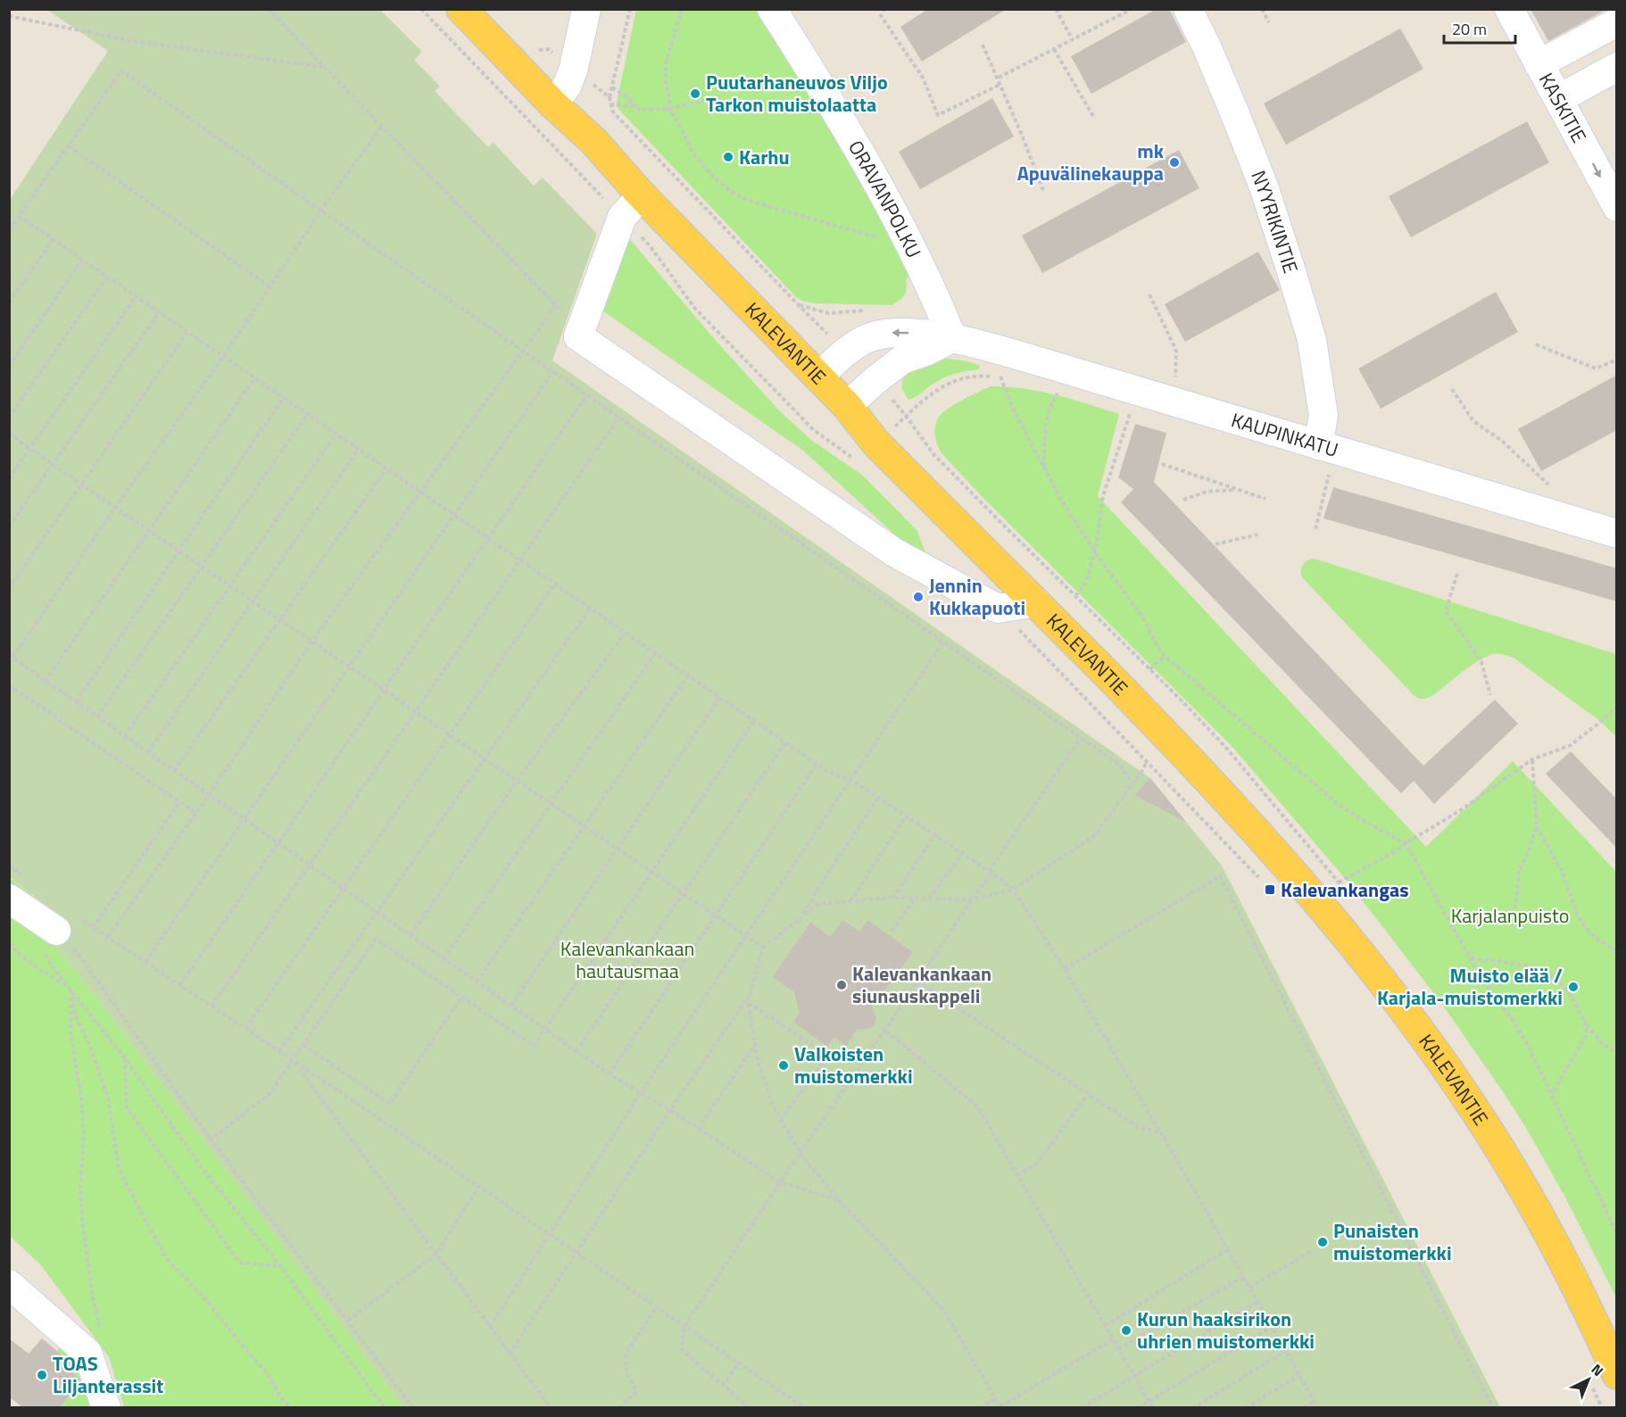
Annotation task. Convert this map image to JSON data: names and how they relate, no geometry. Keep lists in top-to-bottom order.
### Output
{
  "streets": {
    "main road": ["KALEVANTIE"],
    "street": [
      "KASKITIE",
      "ORAVANPOLKU",
      "NYYRIKINTIE",
      "KAUPINKATU"
    ]
  },
  "crossings": [
    ["ORAVANPOLKU", "KAUPINKATU"],
    ["NYYRIKINTIE", "KAUPINKATU"],
    ["KALEVANTIE", "KAUPINKATU"]
  ],
  "one_way": ["KASKITIE"],
  "parks": ["Karjalanpuisto", "Kalevankankaan hautausmaa"],
  "places": {
    "other": [
      "Puutarhaneuvos Viljo Tarkon muistolaatta",
      "Karhu",
      "mk Apuvälinekauppa",
      "Jennin Kukkapuoti",
      "Kalevankankaan siunauskappeli",
      "Muisto elää / Karjala-muistomerkki",
      "Valkoisten muistomerkki",
      "Punaisten muistomerkki",
      "Kurun haaksirikon uhrien muistomerkki",
      "TOAS Liljanterassit"
    ],
    "transit": ["Kalevankangas"]
  },
  "scale_bar": "20 m",
  "north": "top right"
}
